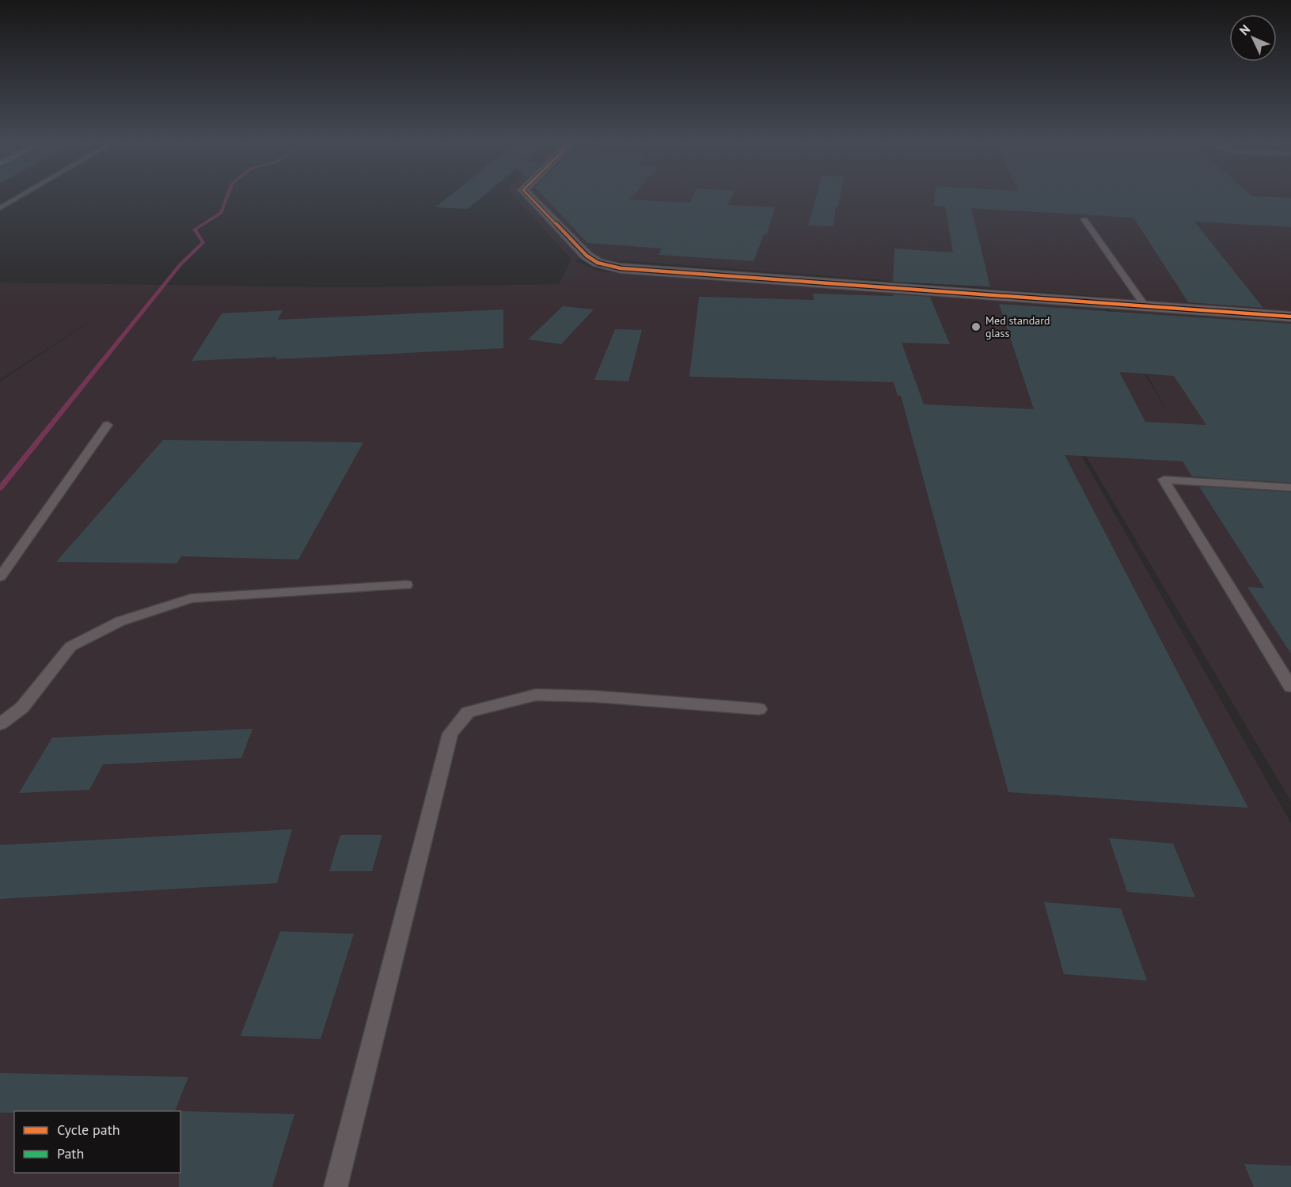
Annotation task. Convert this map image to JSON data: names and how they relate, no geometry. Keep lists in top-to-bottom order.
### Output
{
  "places": ["Med standard glass"],
  "legend": ["Cycle path", "Path"],
  "north": "top left"
}
